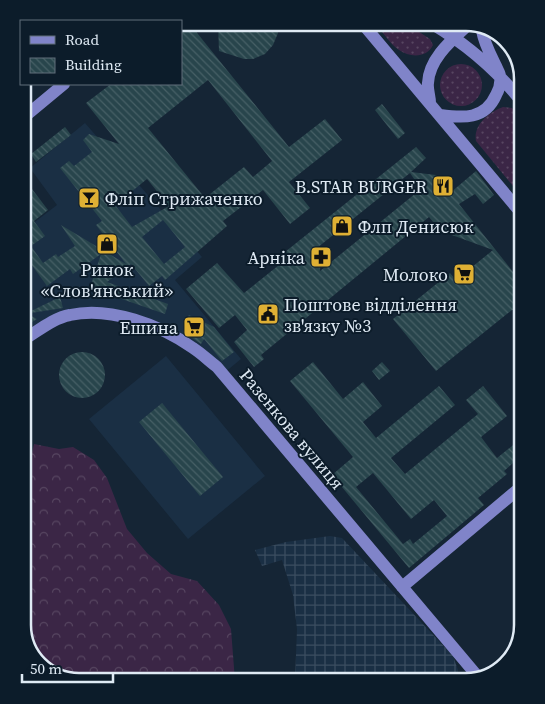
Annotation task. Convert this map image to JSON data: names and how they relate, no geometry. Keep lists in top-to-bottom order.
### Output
{
  "streets": {
    "street": ["Разенкова вулиця"]
  },
  "places": {
    "restaurant": ["B.STAR BURGER"],
    "bar": ["Фліп Стрижаченко"],
    "shop": ["Флп Денисюк", "Ринок «Слов'янський»"],
    "pharmacy": ["Арніка"],
    "supermarket": ["Молоко", "Ешина"],
    "public building": ["Поштове відділення зв'язку №3"]
  },
  "legend": ["Road", "Building"],
  "scale_bar": "50 m"
}
